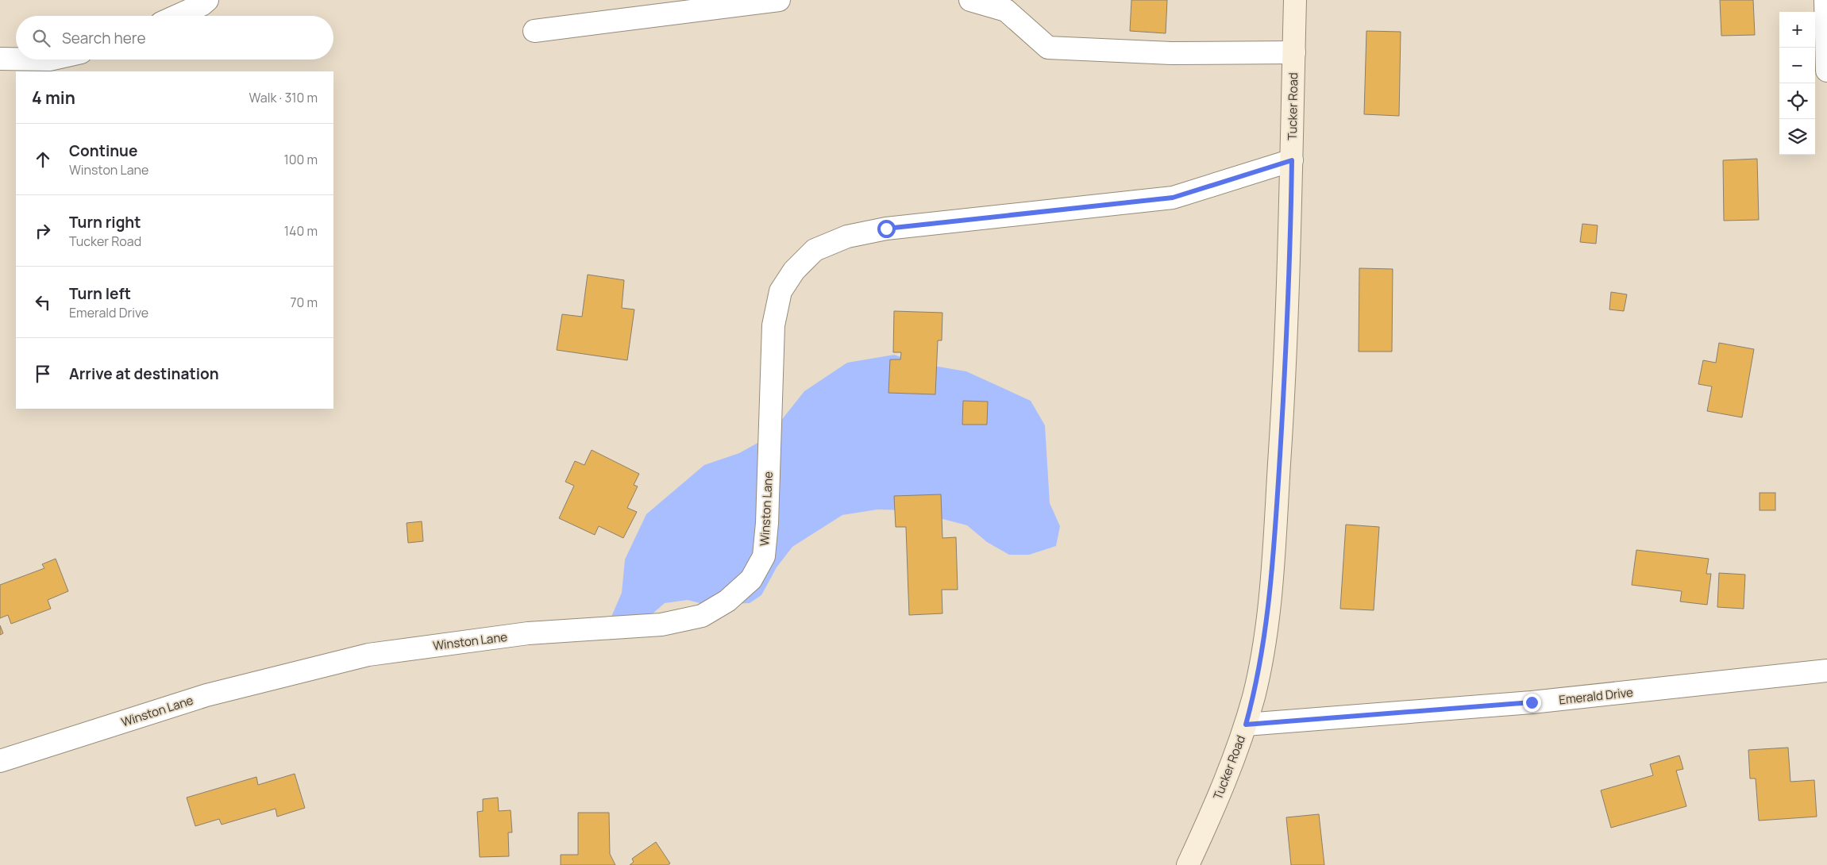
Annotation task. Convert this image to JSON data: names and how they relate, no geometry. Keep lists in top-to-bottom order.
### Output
{
  "streets": {
    "main road": ["Tucker Road"],
    "street": ["Winston Lane", "Emerald Drive"]
  },
  "crossings": [
    ["Tucker Road", "Winston Lane"],
    ["Tucker Road", "Emerald Drive"]
  ],
  "page": {
    "map_buttons": ["+", "−"],
    "search": "Search here",
    "heading": ["4 min", "Walk · 310 m"],
    "list": [
      ["Continue", "Winston Lane", "100 m"],
      ["Turn right", "Tucker Road", "140 m"],
      ["Turn left", "Emerald Drive", "70 m"],
      "Arrive at destination"
    ]
  }
}
